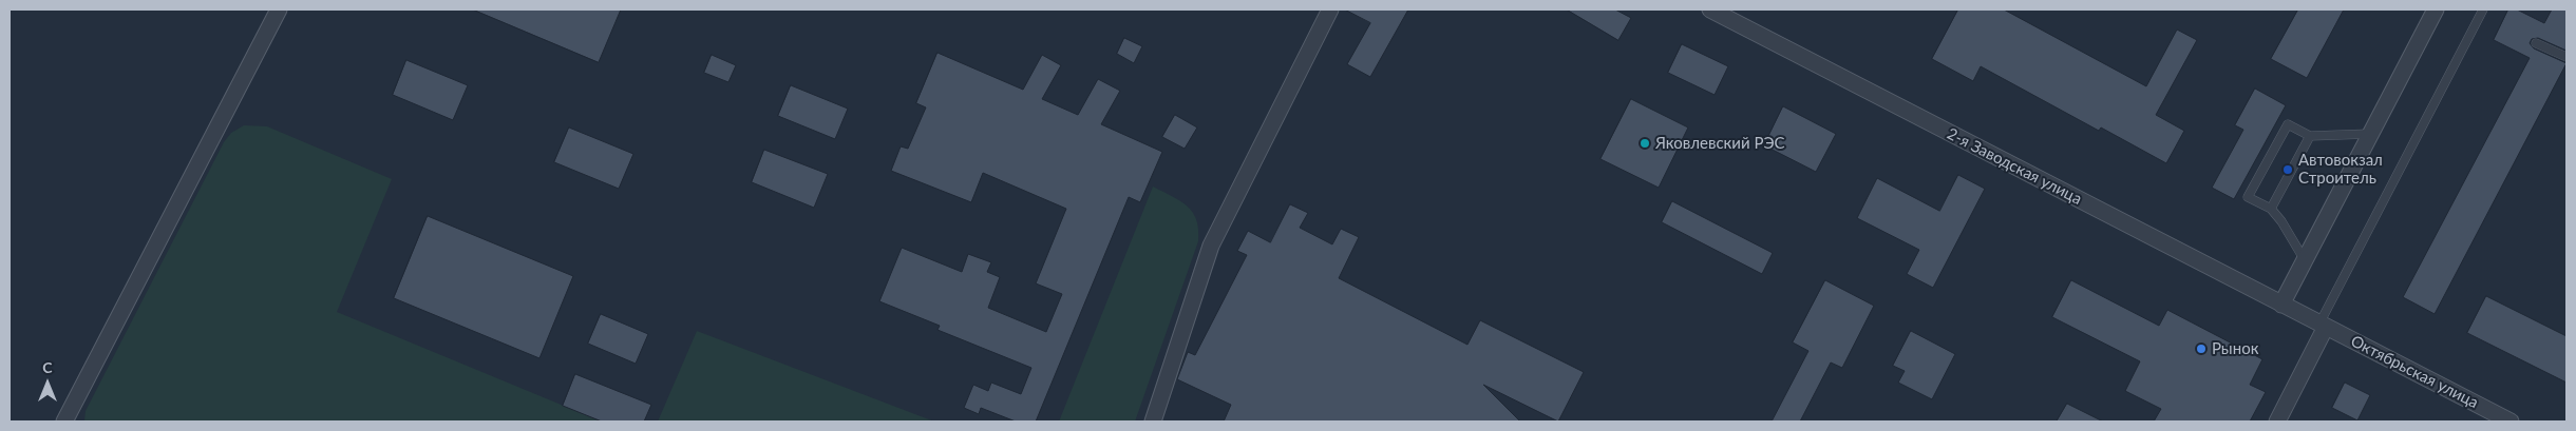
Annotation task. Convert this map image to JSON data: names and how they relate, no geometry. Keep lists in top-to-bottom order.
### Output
{
  "streets": {
    "street": ["2-я Заводская улица", "Октябрьская улица"]
  },
  "crossings": [
    ["2-я Заводская улица", "Октябрьская улица"]
  ],
  "places": ["Яковлевский РЭС", "Автовокзал Строитель", "Рынок"],
  "north": "top"
}
